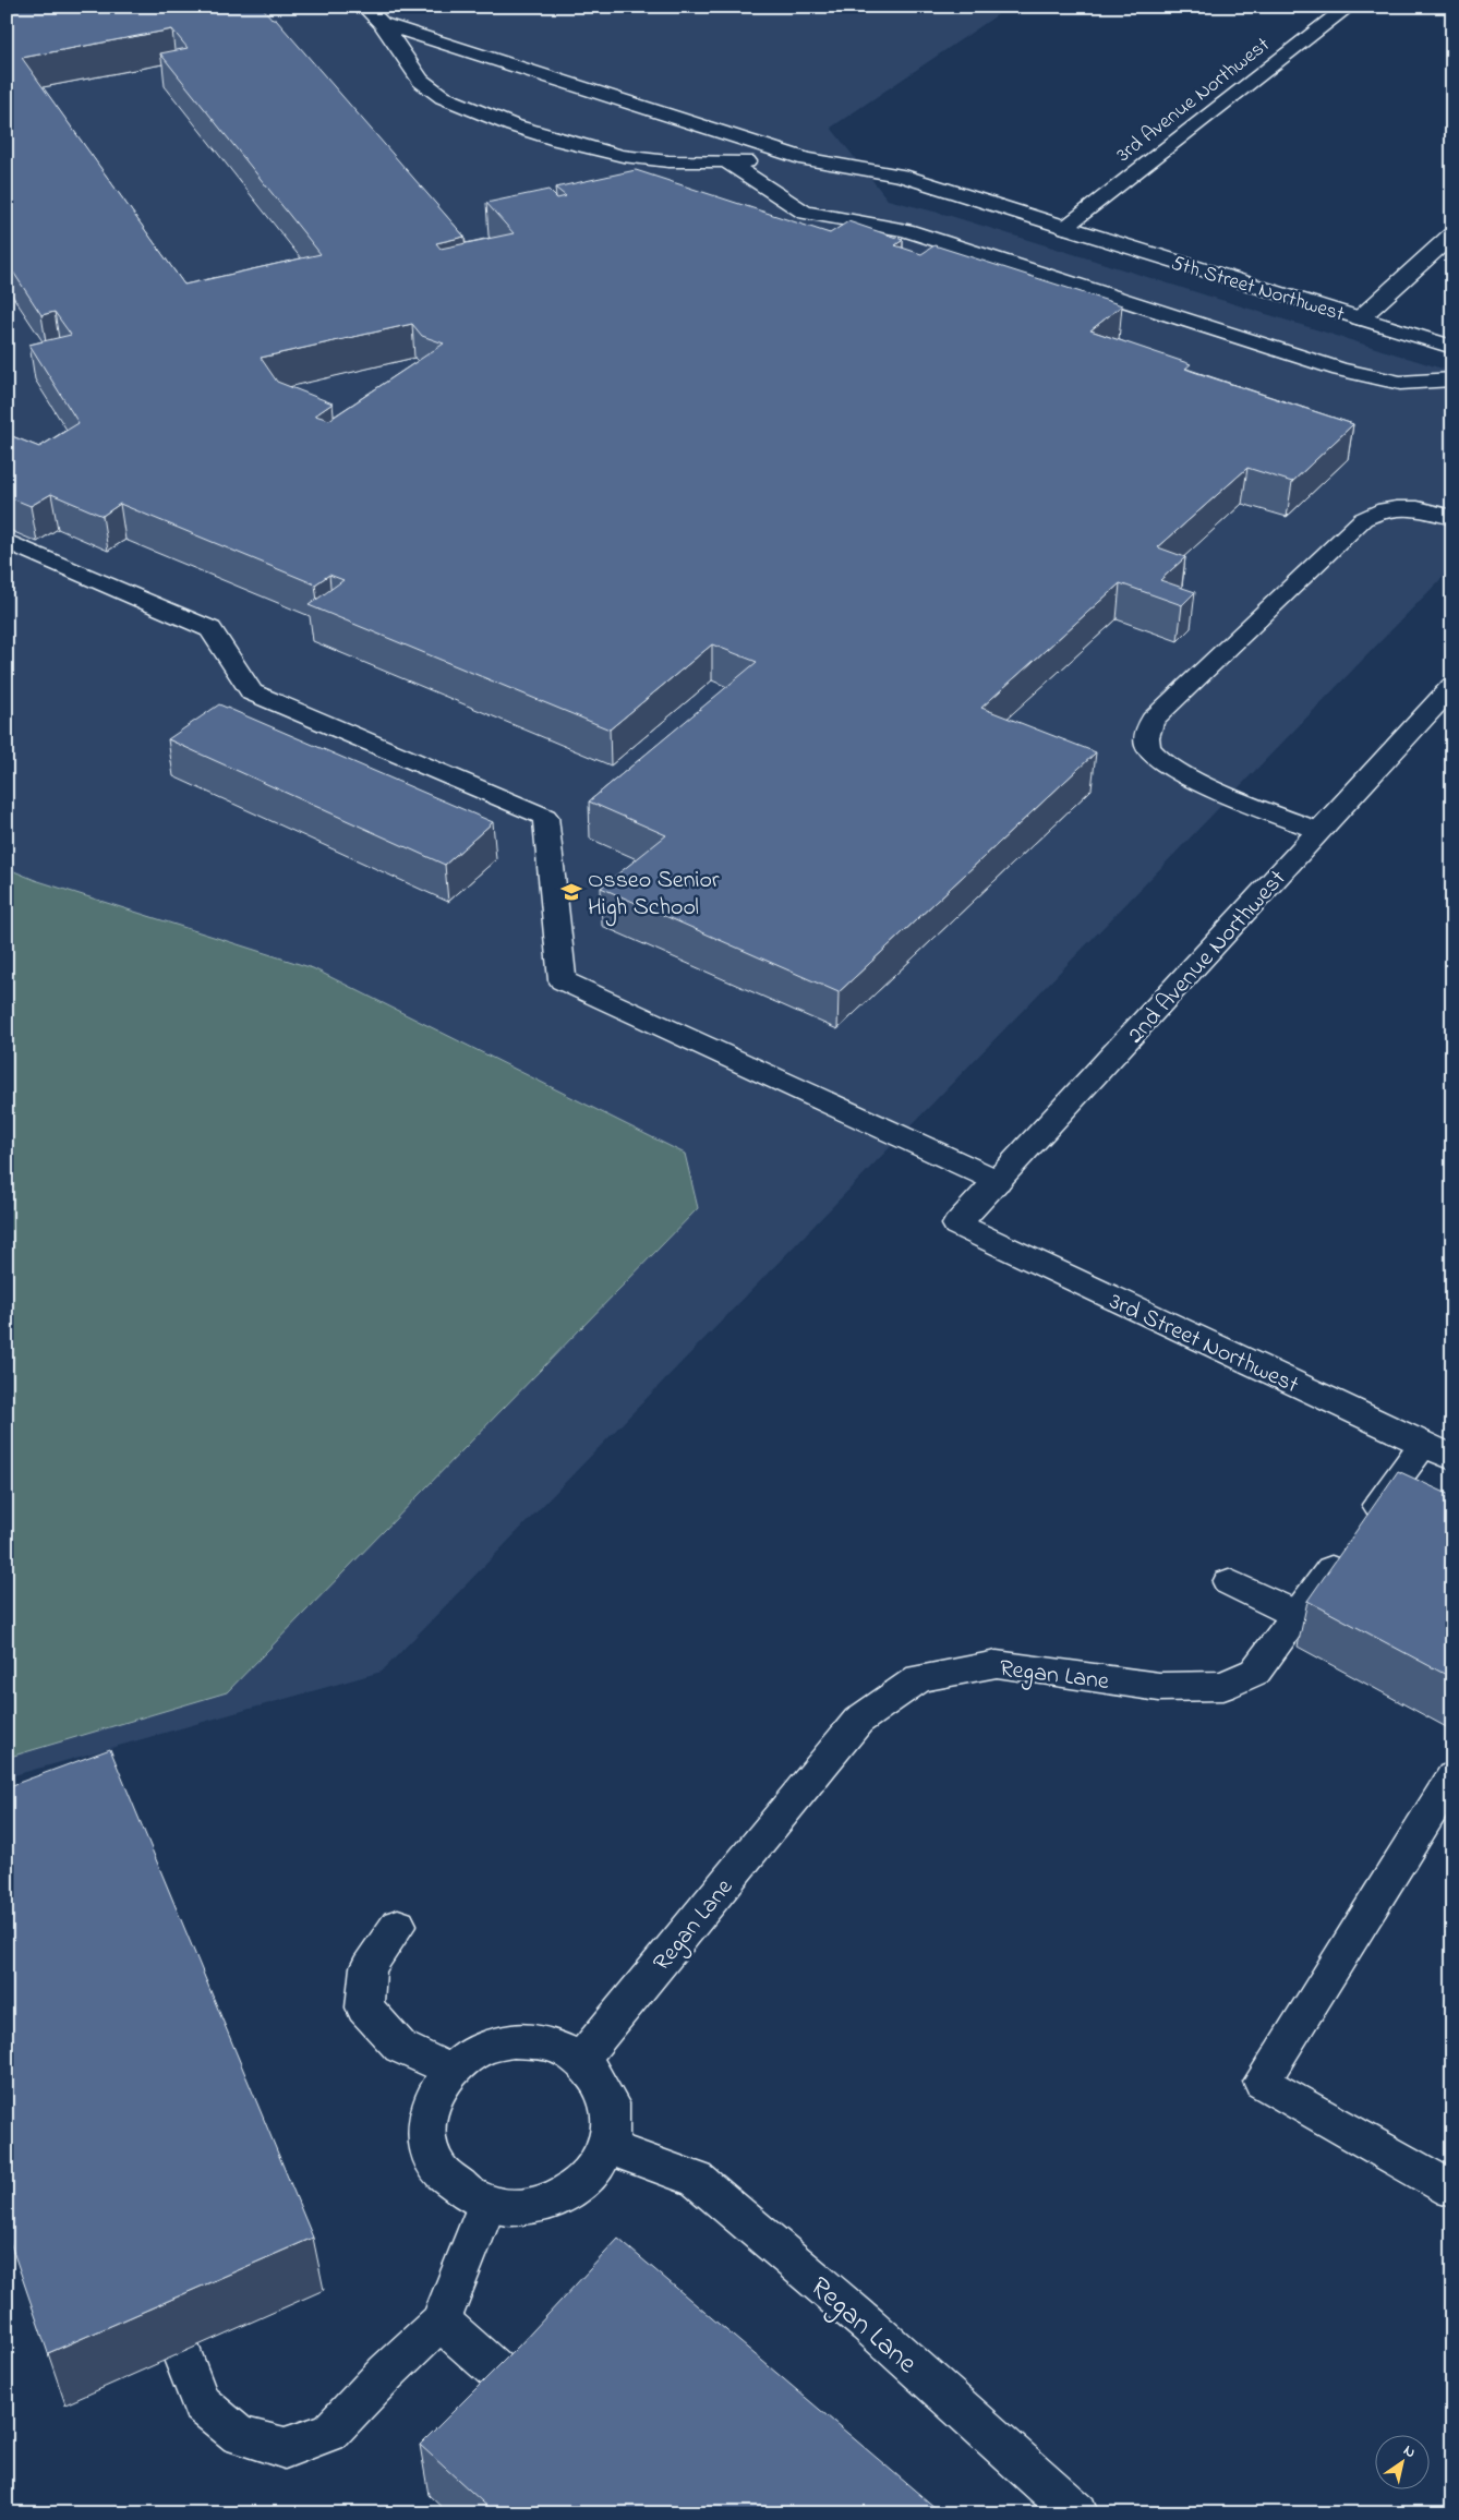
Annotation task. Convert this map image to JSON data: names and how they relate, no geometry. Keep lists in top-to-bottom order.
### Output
{
  "streets": {
    "street": [
      "3rd Avenue Northwest",
      "5th Street Northwest",
      "2nd Avenue Northwest",
      "3rd Street Northwest",
      "Regan Lane"
    ]
  },
  "crossings": [
    ["3rd Avenue Northwest", "5th Street Northwest"],
    ["2nd Avenue Northwest", "3rd Street Northwest"],
    ["3rd Street Northwest", "Regan Lane"]
  ],
  "places": {
    "school or university": ["Osseo Senior High School"]
  },
  "north": "top right"
}
